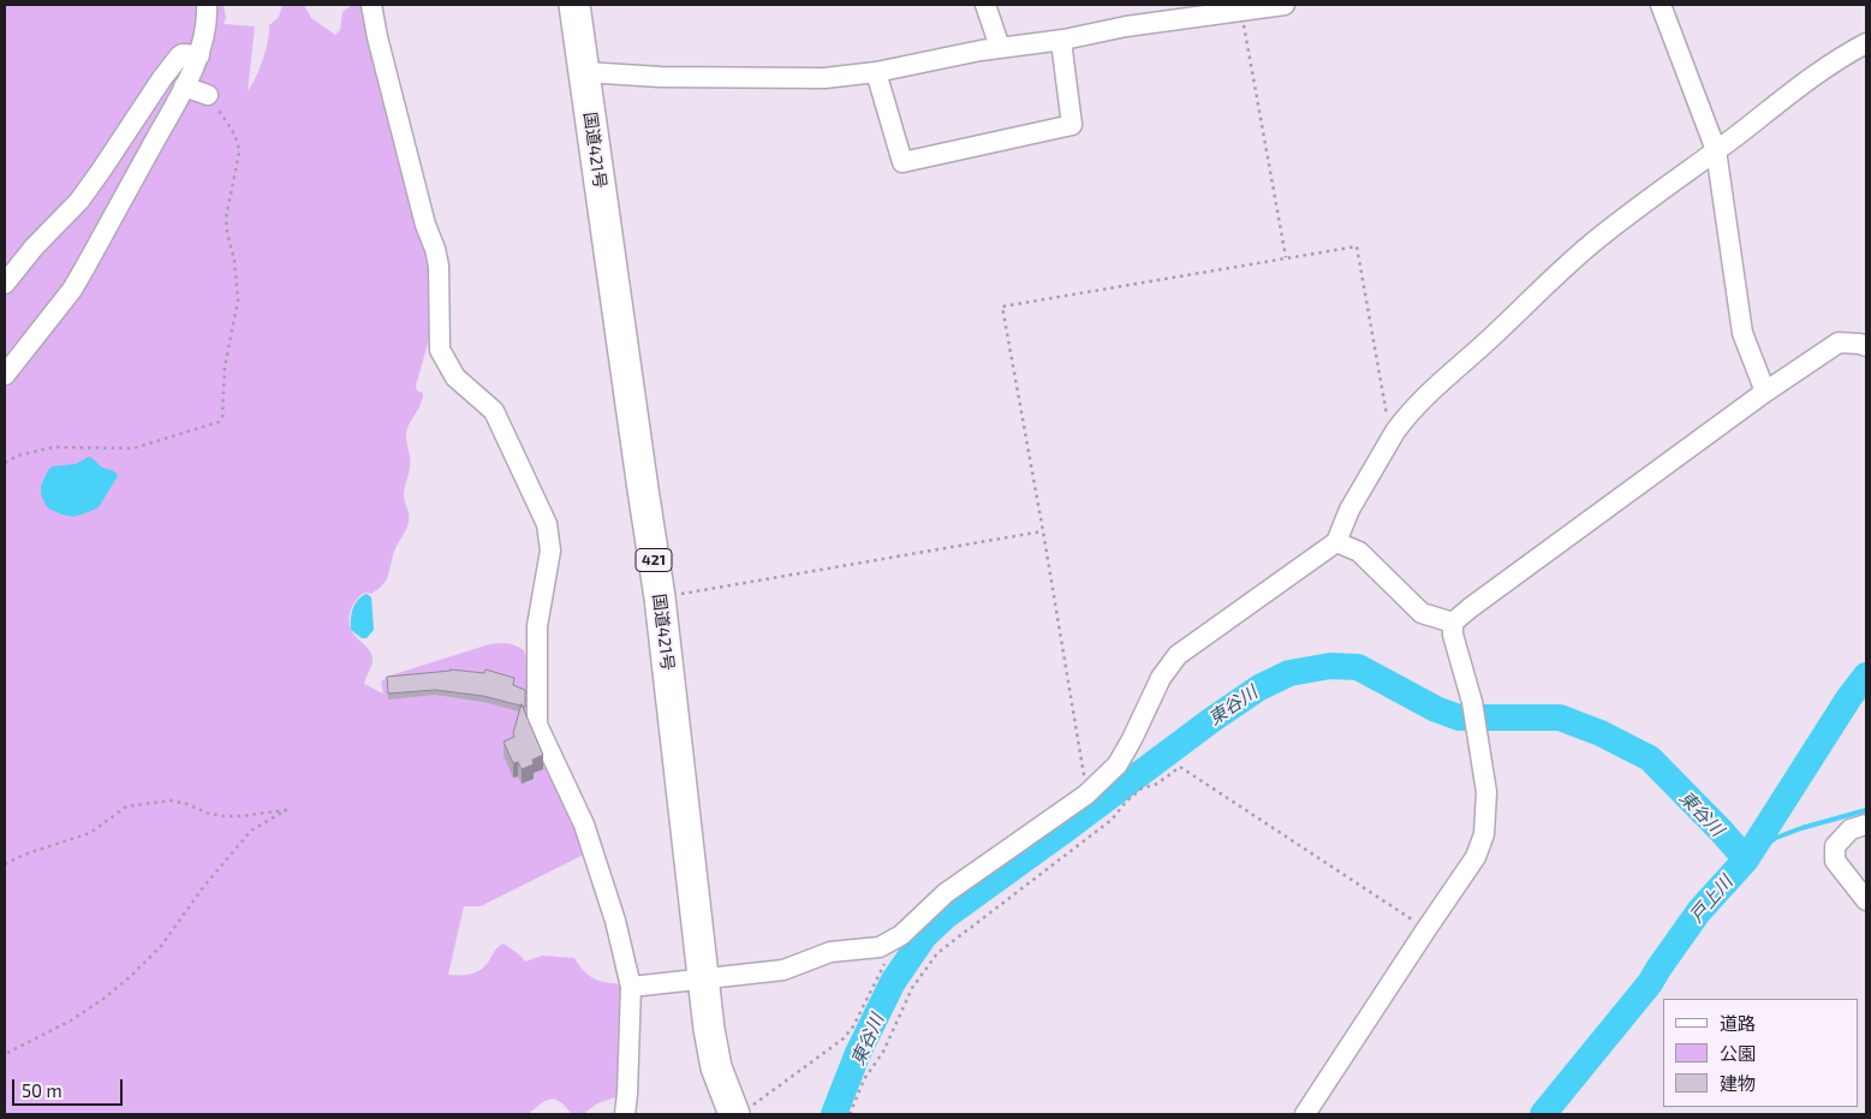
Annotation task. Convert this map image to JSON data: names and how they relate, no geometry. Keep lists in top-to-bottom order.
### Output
{
  "streets": {
    "highway": ["国道421号", "421"]
  },
  "water": ["東谷川", "戸上川"],
  "legend": ["道路", "公園", "建物"],
  "scale_bar": "50 m"
}
